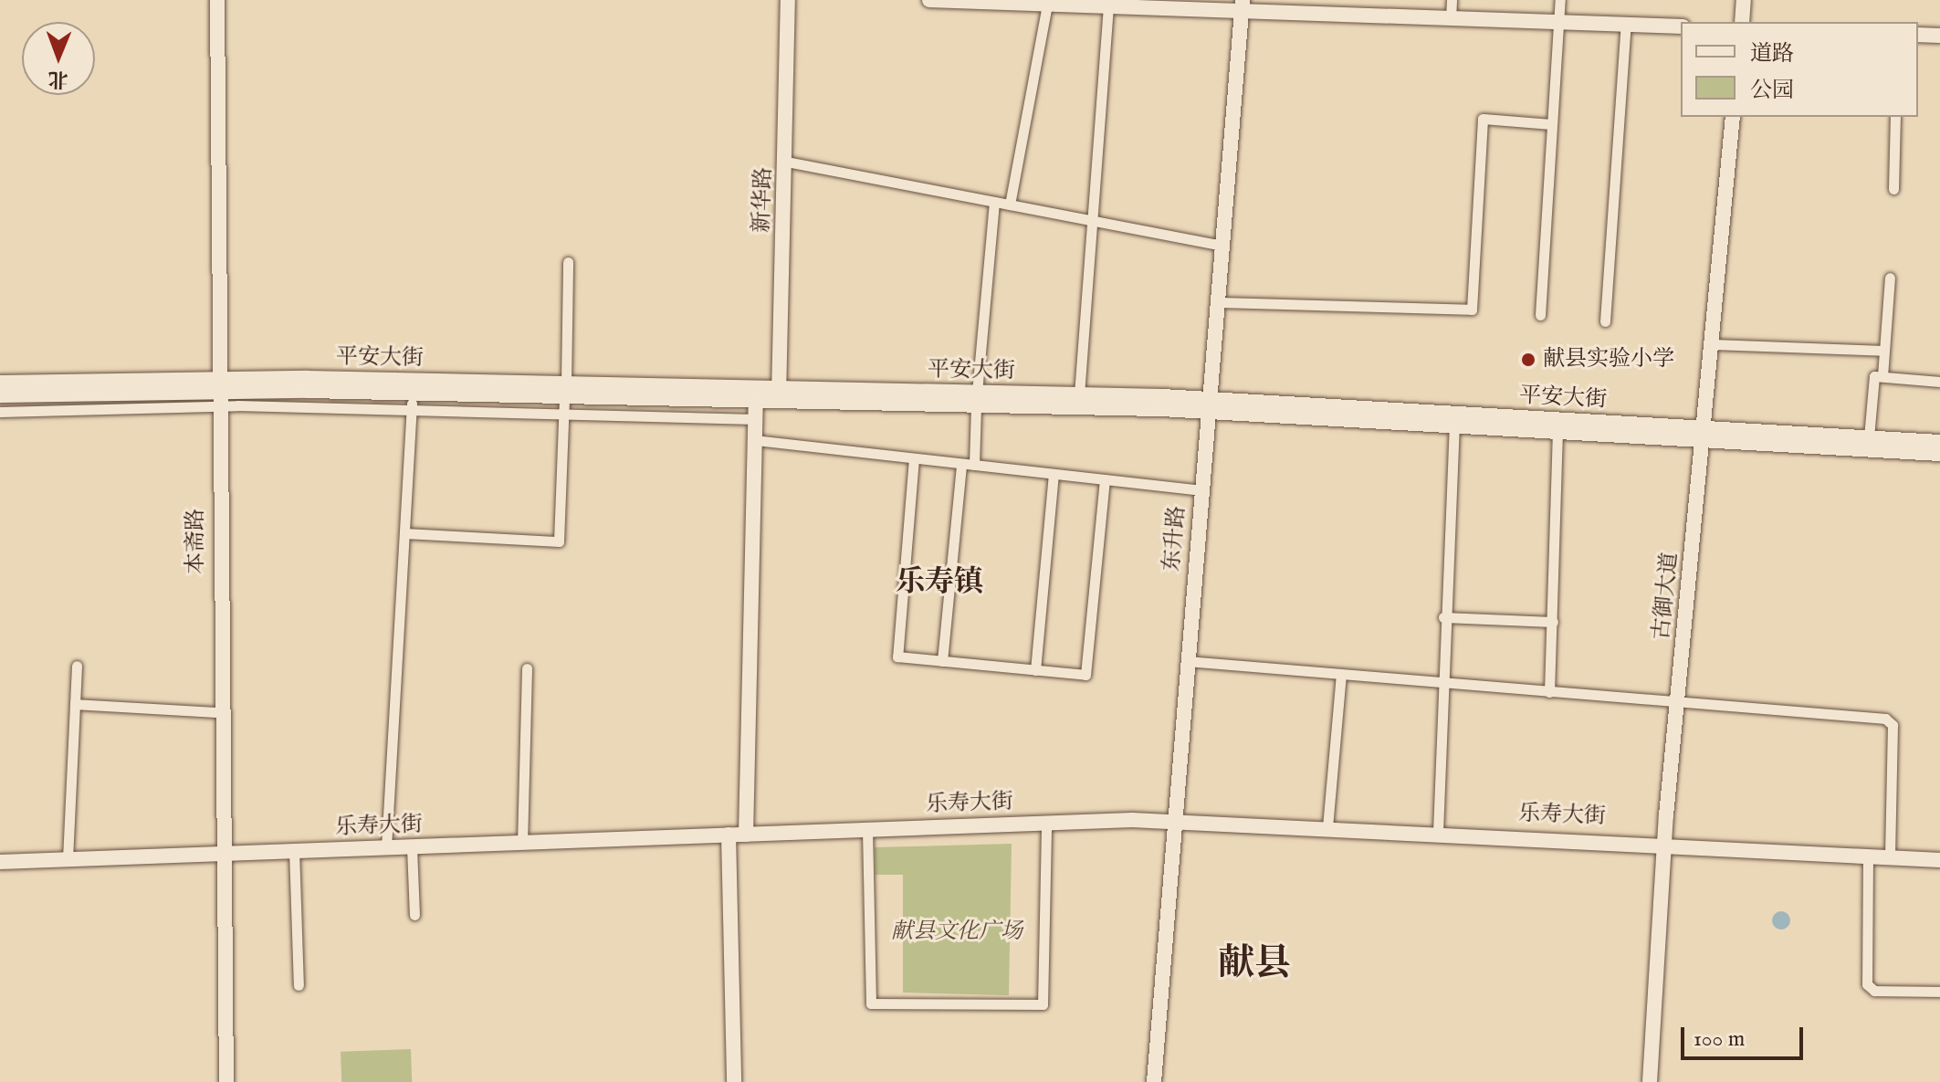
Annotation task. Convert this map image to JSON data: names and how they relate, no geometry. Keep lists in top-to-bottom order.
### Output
{
  "streets": {
    "main road": [
      "新华路",
      "平安大街",
      "东升路",
      "本斋路",
      "古御大道",
      "乐寿大街"
    ]
  },
  "crossings": [
    ["新华路", "平安大街"],
    ["平安大街", "东升路"],
    ["平安大街", "本斋路"],
    ["平安大街", "古御大道"],
    ["东升路", "乐寿大街"],
    ["本斋路", "乐寿大街"],
    ["古御大道", "乐寿大街"]
  ],
  "districts": ["乐寿镇", "献县"],
  "parks": ["献县文化广场"],
  "places": ["献县实验小学"],
  "legend": ["道路", "公园"],
  "scale_bar": "100 m",
  "north": "bottom"
}
